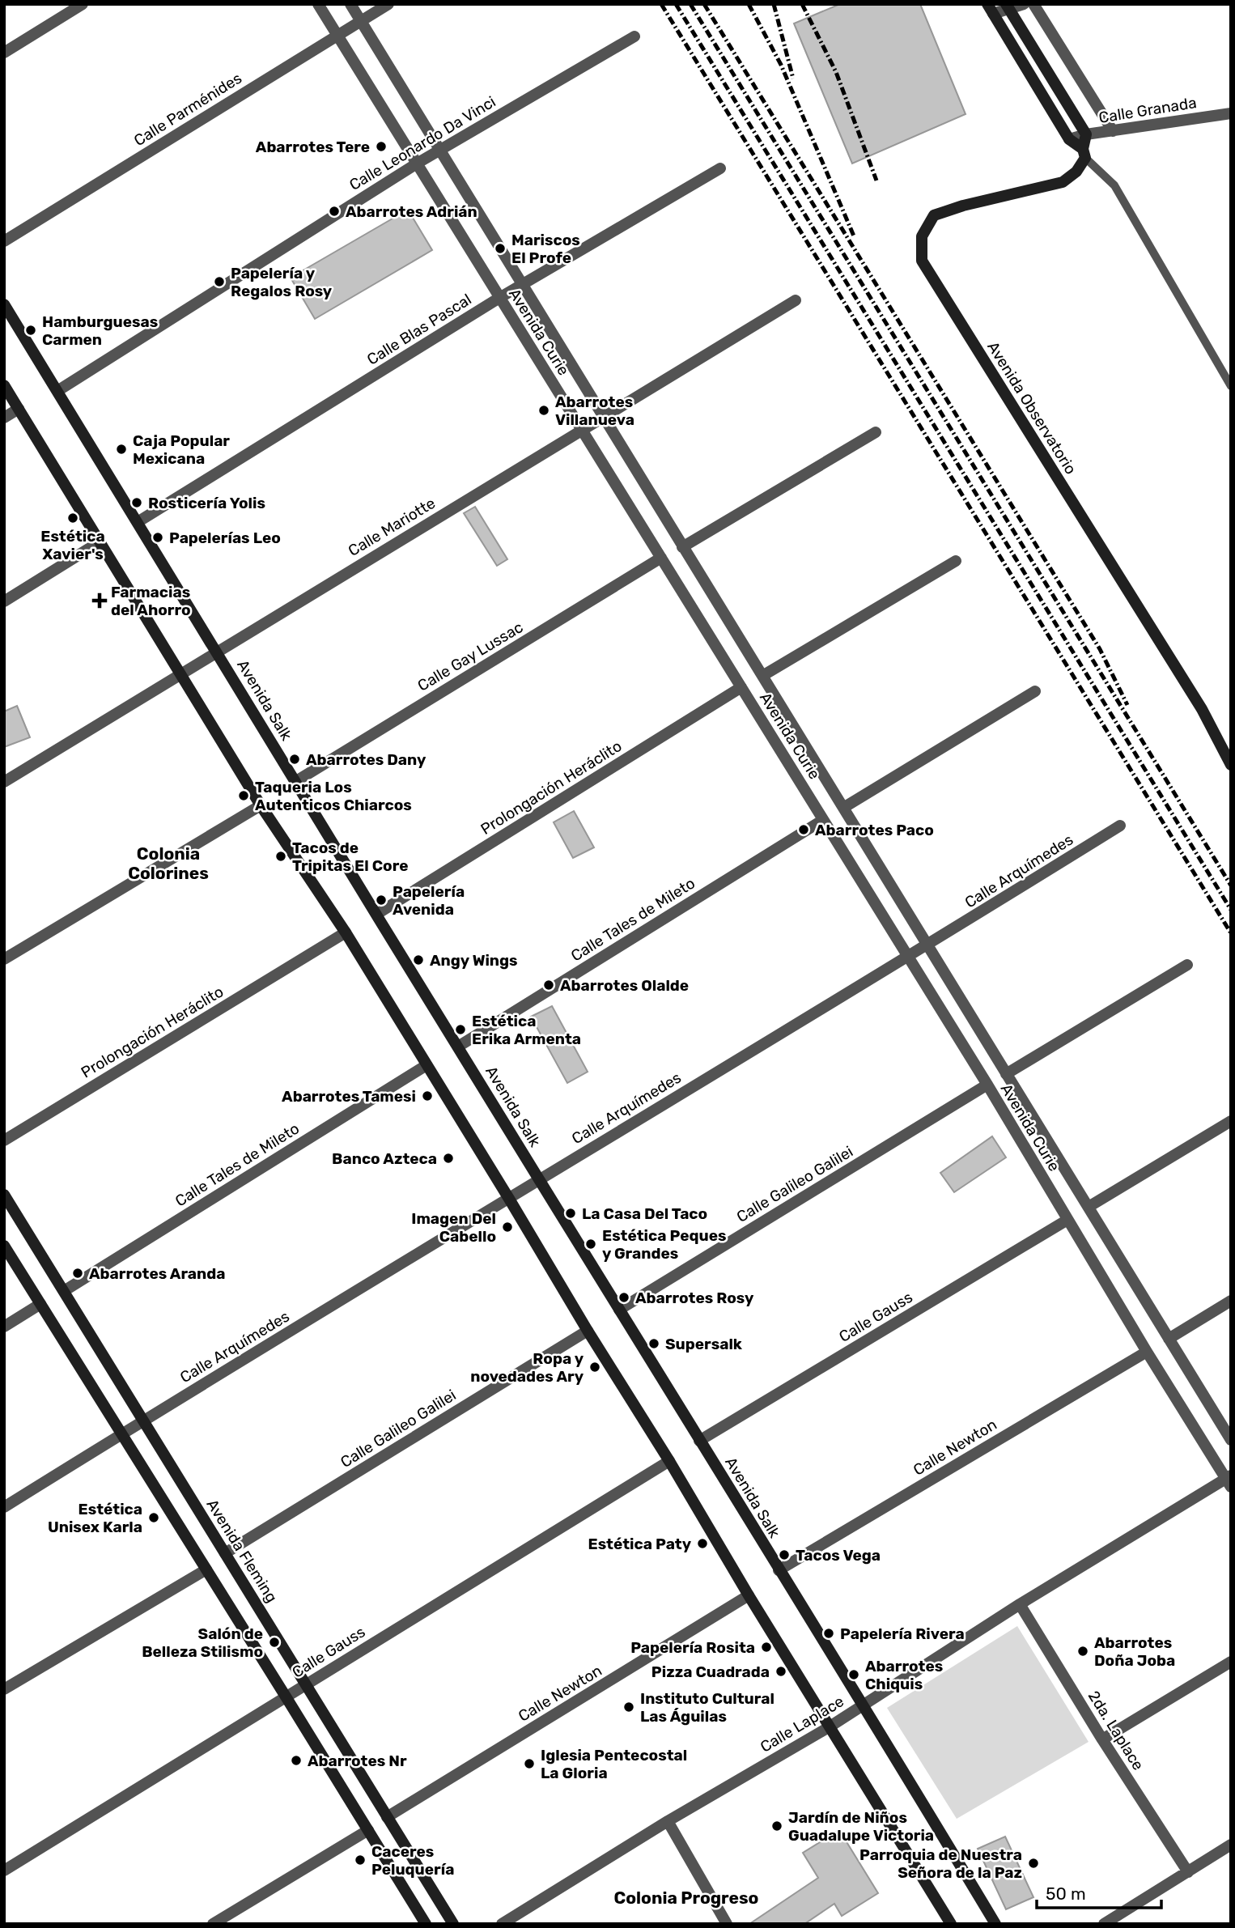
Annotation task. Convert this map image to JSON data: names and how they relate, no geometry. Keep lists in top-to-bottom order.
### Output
{
  "streets": {
    "main road": ["Avenida Observatorio", "Avenida Salk", "Avenida Fleming"],
    "street": [
      "Calle Parménides",
      "Calle Granada",
      "Calle Leonardo Da Vinci",
      "Calle Blas Pascal",
      "Avenida Curie",
      "Calle Mariotte",
      "Calle Gay Lussac",
      "Prolongación Heráclito",
      "Calle Arquímedes",
      "Calle Tales de Mileto",
      "Calle Galileo Galilei",
      "Calle Gauss",
      "Calle Newton",
      "Calle Laplace",
      "2da. Laplace"
    ]
  },
  "crossings": [
    ["Calle Parménides", "Avenida Curie"],
    ["Calle Granada", "Avenida Observatorio"],
    ["Calle Leonardo Da Vinci", "Avenida Curie"],
    ["Calle Leonardo Da Vinci", "Avenida Salk"],
    ["Calle Blas Pascal", "Avenida Curie"],
    ["Calle Blas Pascal", "Avenida Salk"],
    ["Avenida Curie", "Calle Mariotte"],
    ["Avenida Curie", "Calle Gay Lussac"],
    ["Avenida Curie", "Prolongación Heráclito"],
    ["Avenida Curie", "Calle Arquímedes"],
    ["Avenida Curie", "Calle Tales de Mileto"],
    ["Avenida Curie", "Calle Galileo Galilei"],
    ["Avenida Curie", "Calle Gauss"],
    ["Avenida Curie", "Calle Newton"],
    ["Avenida Curie", "Calle Laplace"],
    ["Calle Mariotte", "Avenida Salk"],
    ["Calle Gay Lussac", "Avenida Salk"],
    ["Avenida Salk", "Prolongación Heráclito"],
    ["Avenida Salk", "Calle Arquímedes"],
    ["Avenida Salk", "Calle Tales de Mileto"],
    ["Avenida Salk", "Calle Galileo Galilei"],
    ["Avenida Salk", "Calle Gauss"],
    ["Avenida Salk", "Calle Newton"],
    ["Avenida Salk", "Calle Laplace"],
    ["Calle Arquímedes", "Avenida Fleming"],
    ["Calle Tales de Mileto", "Avenida Fleming"],
    ["Calle Galileo Galilei", "Avenida Fleming"],
    ["Calle Gauss", "Avenida Fleming"],
    ["Calle Newton", "Avenida Fleming"],
    ["Calle Laplace", "2da. Laplace"]
  ],
  "districts": ["Colonia Colorines", "Colonia Progreso"],
  "places": {
    "other": [
      "Abarrotes Tere",
      "Abarrotes Adrián",
      "Mariscos El Profe",
      "Papelería y Regalos Rosy",
      "Hamburguesas Carmen",
      "Abarrotes Villanueva",
      "Caja Popular Mexicana",
      "Rosticería Yolis",
      "Estética Xavier's",
      "Papelerías Leo",
      "Abarrotes Dany",
      "Taqueria Los Autenticos Chiarcos",
      "Abarrotes Paco",
      "Tacos de Tripitas El Core",
      "Papelería Avenida",
      "Angy Wings",
      "Abarrotes Olalde",
      "Estética Erika Armenta",
      "Abarrotes Tamesi",
      "Banco Azteca",
      "La Casa Del Taco",
      "Imagen Del Cabello",
      "Estética Peques y Grandes",
      "Abarrotes Aranda",
      "Abarrotes Rosy",
      "Supersalk",
      "Ropa y novedades Ary",
      "Estética Unisex Karla",
      "Estética Paty",
      "Tacos Vega",
      "Papelería Rivera",
      "Salón de Belleza Stilismo",
      "Papelería Rosita",
      "Abarrotes Doña Joba",
      "Pizza Cuadrada",
      "Abarrotes Chiquis",
      "Instituto Cultural Las Águilas",
      "Abarrotes Nr",
      "Iglesia Pentecostal La Gloria",
      "Jardín de Niños Guadalupe Victoria",
      "Caceres Peluquería",
      "Parroquia de Nuestra Señora de la Paz"
    ],
    "health": ["Farmacias del Ahorro"]
  },
  "scale_bar": "50 m"
}
